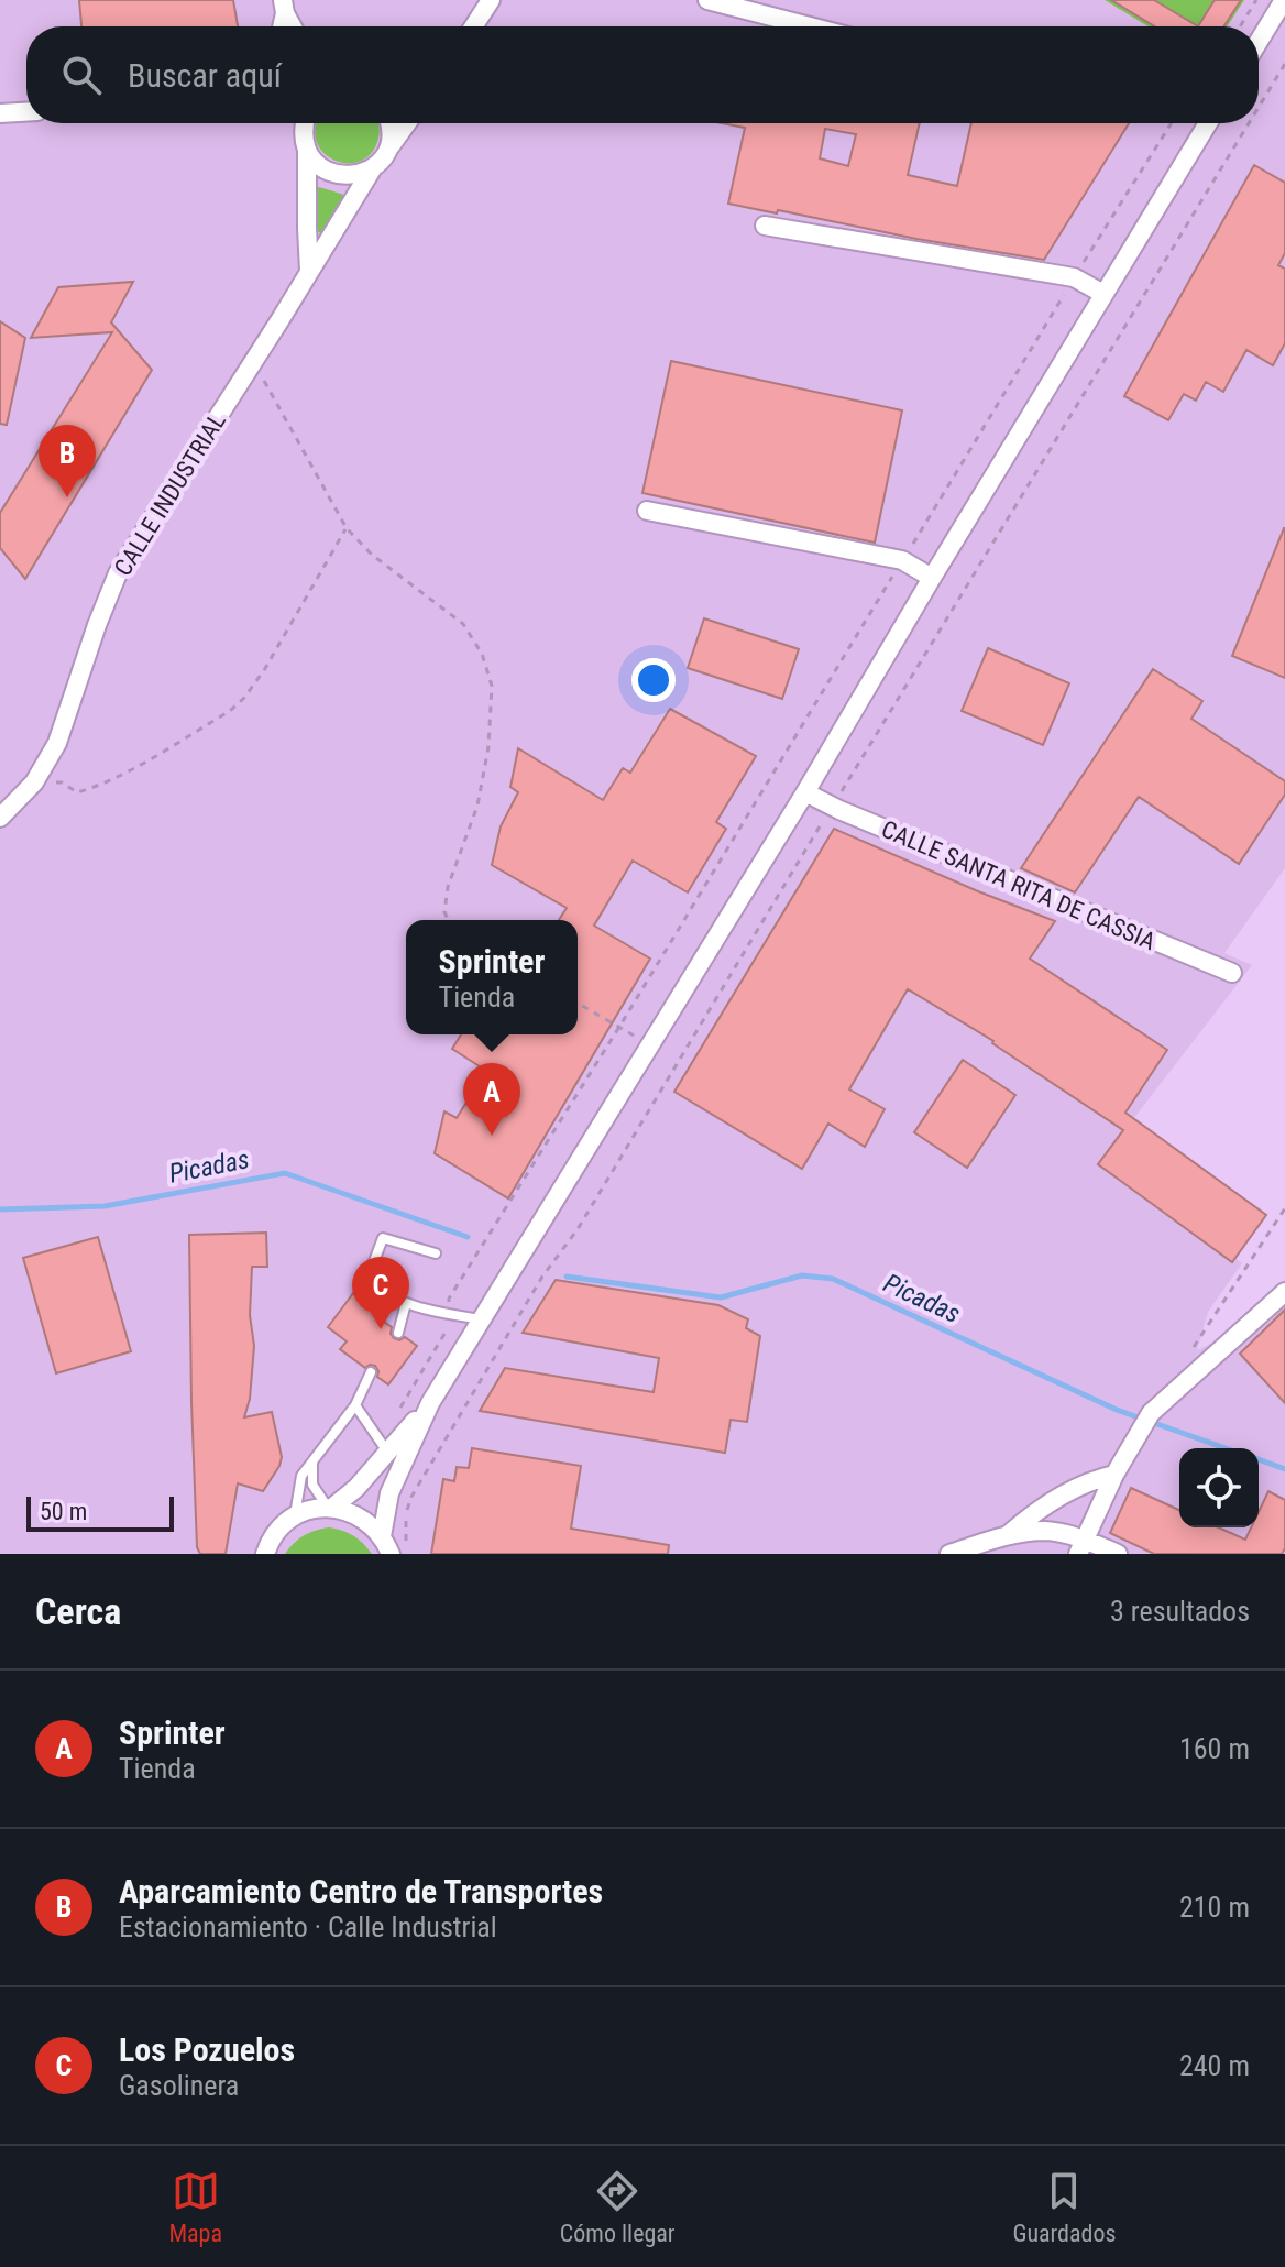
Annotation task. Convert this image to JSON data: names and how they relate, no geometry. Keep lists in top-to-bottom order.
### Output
{
  "streets": {
    "street": ["CALLE INDUSTRIAL", "CALLE SANTA RITA DE CASSIA"]
  },
  "water": ["Picadas"],
  "scale_bar": "50 m",
  "page": {
    "search": "Buscar aquí",
    "pins": ["B", "A", "C"],
    "popup": ["Sprinter", "Tienda"],
    "scale": "50 m",
    "heading": ["Cerca", "3 resultados"],
    "list": [
      {
        "mark": "A",
        "name": "Sprinter",
        "note": "Tienda",
        "value": "160 m"
      },
      {
        "mark": "B",
        "name": "Aparcamiento Centro de Transportes",
        "note": "Estacionamiento · Calle Industrial",
        "value": "210 m"
      },
      {
        "mark": "C",
        "name": "Los Pozuelos",
        "note": "Gasolinera",
        "value": "240 m"
      }
    ],
    "nav": ["Mapa", "Cómo llegar", "Guardados"]
  }
}
